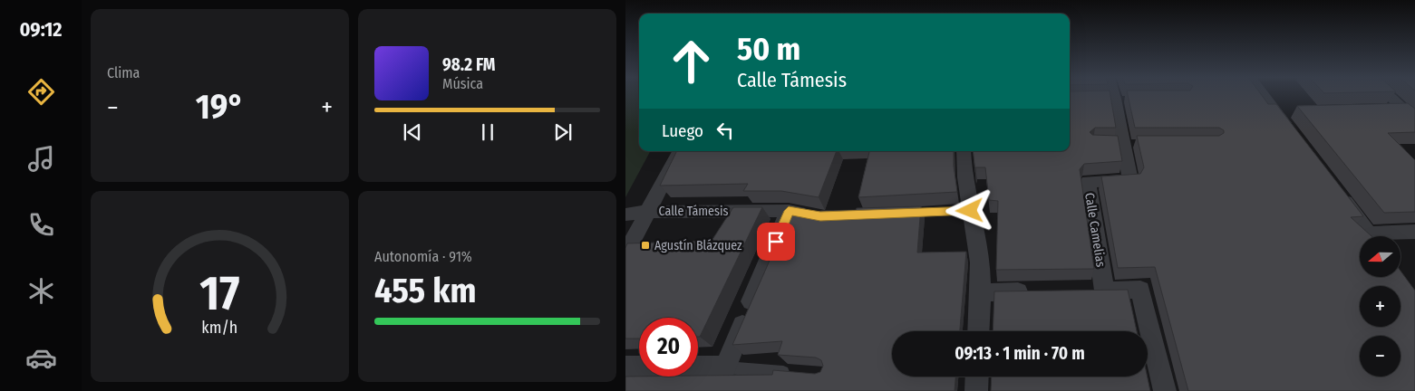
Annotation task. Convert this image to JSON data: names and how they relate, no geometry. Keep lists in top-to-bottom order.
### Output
{
  "streets": {
    "street": ["Calle Támesis", "Calle Camelias"]
  },
  "places": {
    "transit": ["Agustín Blázquez"]
  },
  "north": "left",
  "page": {
    "tabs": "09:12",
    "tile": [
      "Clima",
      ["Autonomía · 91%", "455 km"]
    ],
    "turn": ["50 m", "Calle Támesis"],
    "song": ["98.2 FM", "Música"],
    "heat": ["−", "19°", "+"],
    "then": "Luego",
    "map_buttons": ["+", "−"],
    "limit": "20",
    "trip": "09:13 · 1 min · 70 m",
    "gauge": ["17", "km/h"]
  }
}
